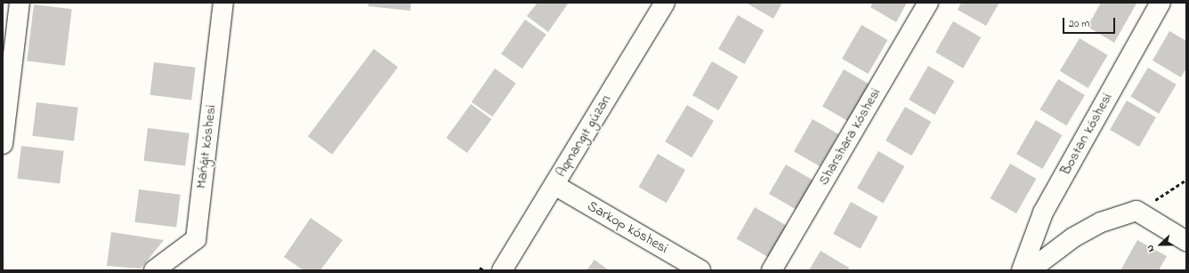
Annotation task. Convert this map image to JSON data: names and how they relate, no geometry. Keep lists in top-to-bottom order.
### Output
{
  "streets": {
    "street": [
      "Bostan kóshesi",
      "Aqmangıt gúzarı",
      "Sharshara kóshesi",
      "Mańǵıt kóshesi",
      "Sarkop kóshesi"
    ]
  },
  "crossings": [
    ["Aqmangıt gúzarı", "Sarkop kóshesi"]
  ],
  "scale_bar": "20 m",
  "north": "left"
}
